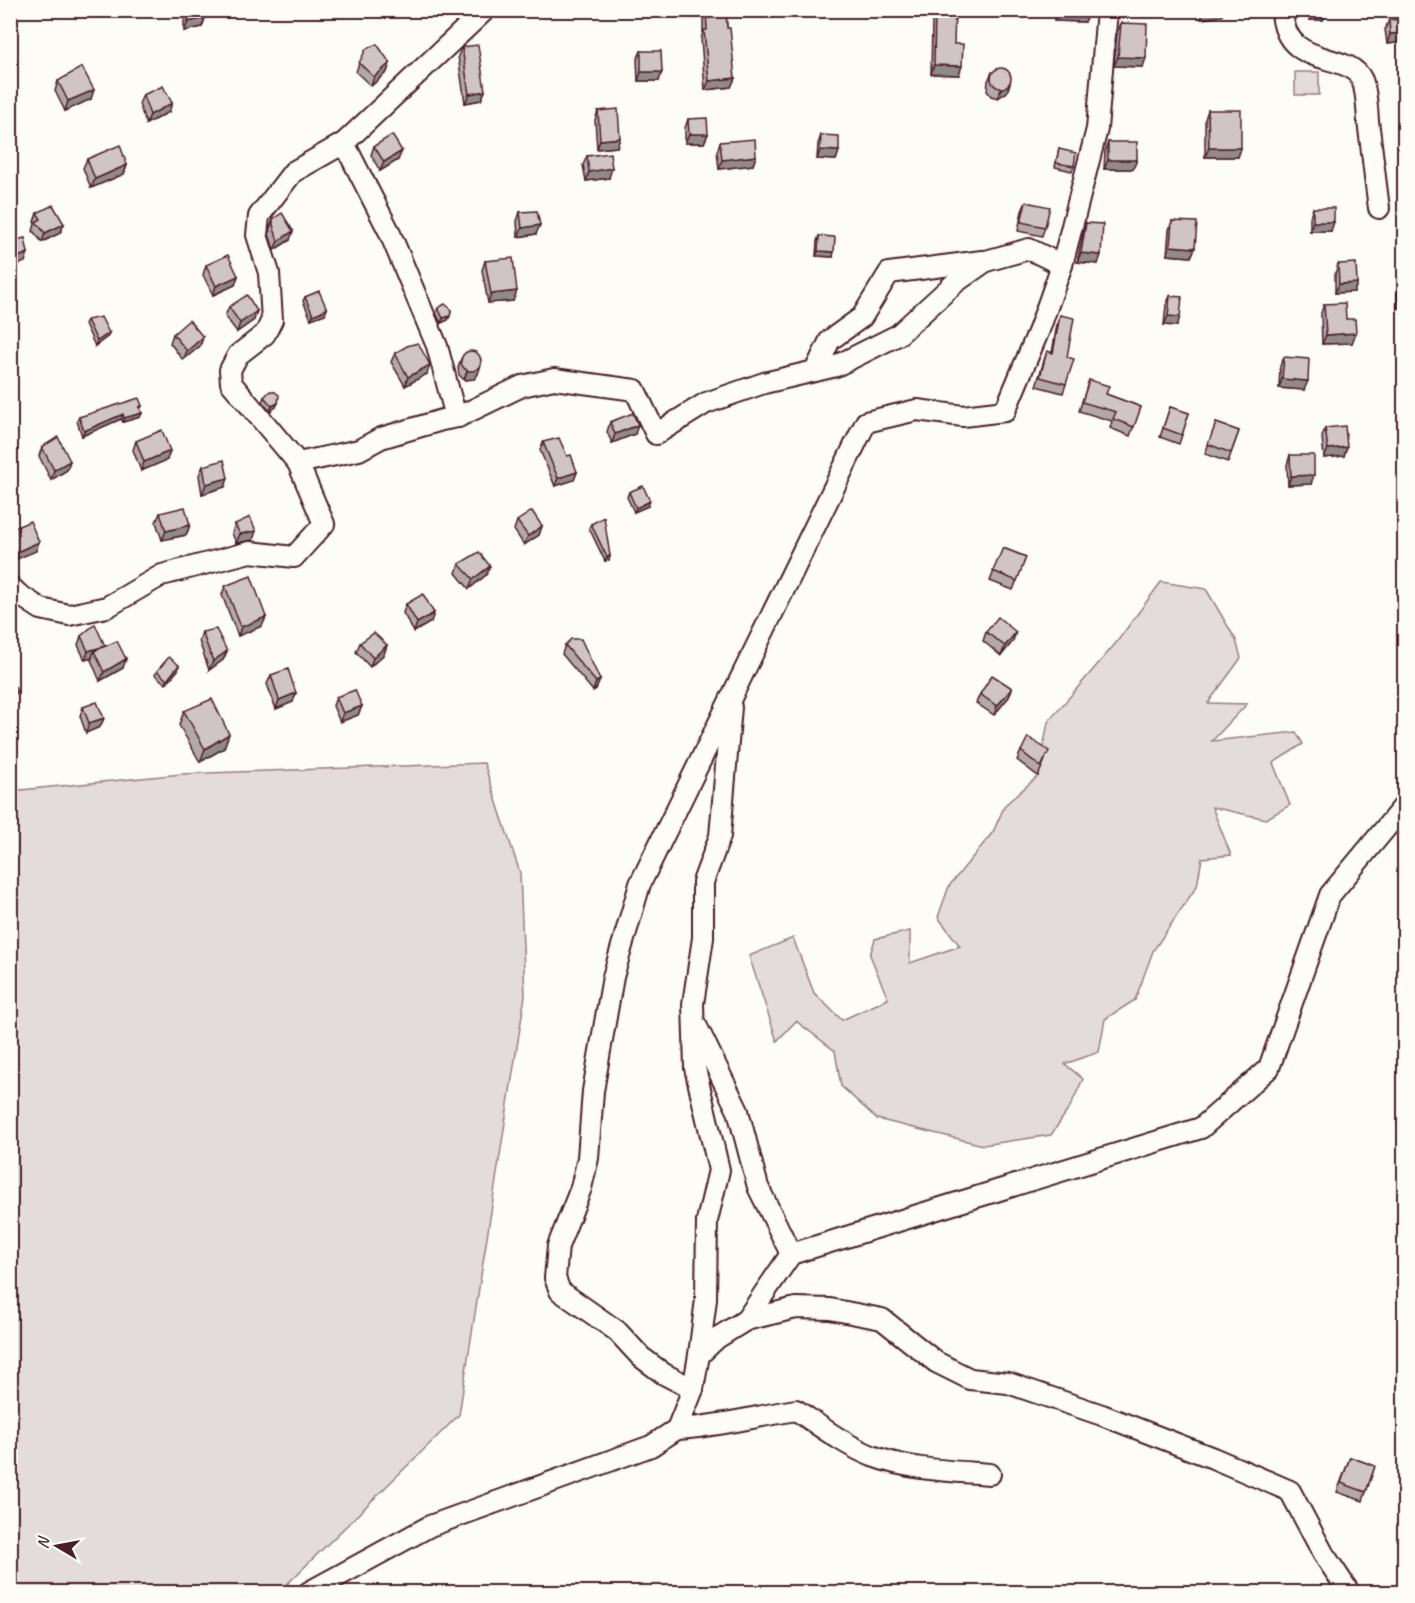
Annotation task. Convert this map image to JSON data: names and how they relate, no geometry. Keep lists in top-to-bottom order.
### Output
{
  "north": "left"
}
